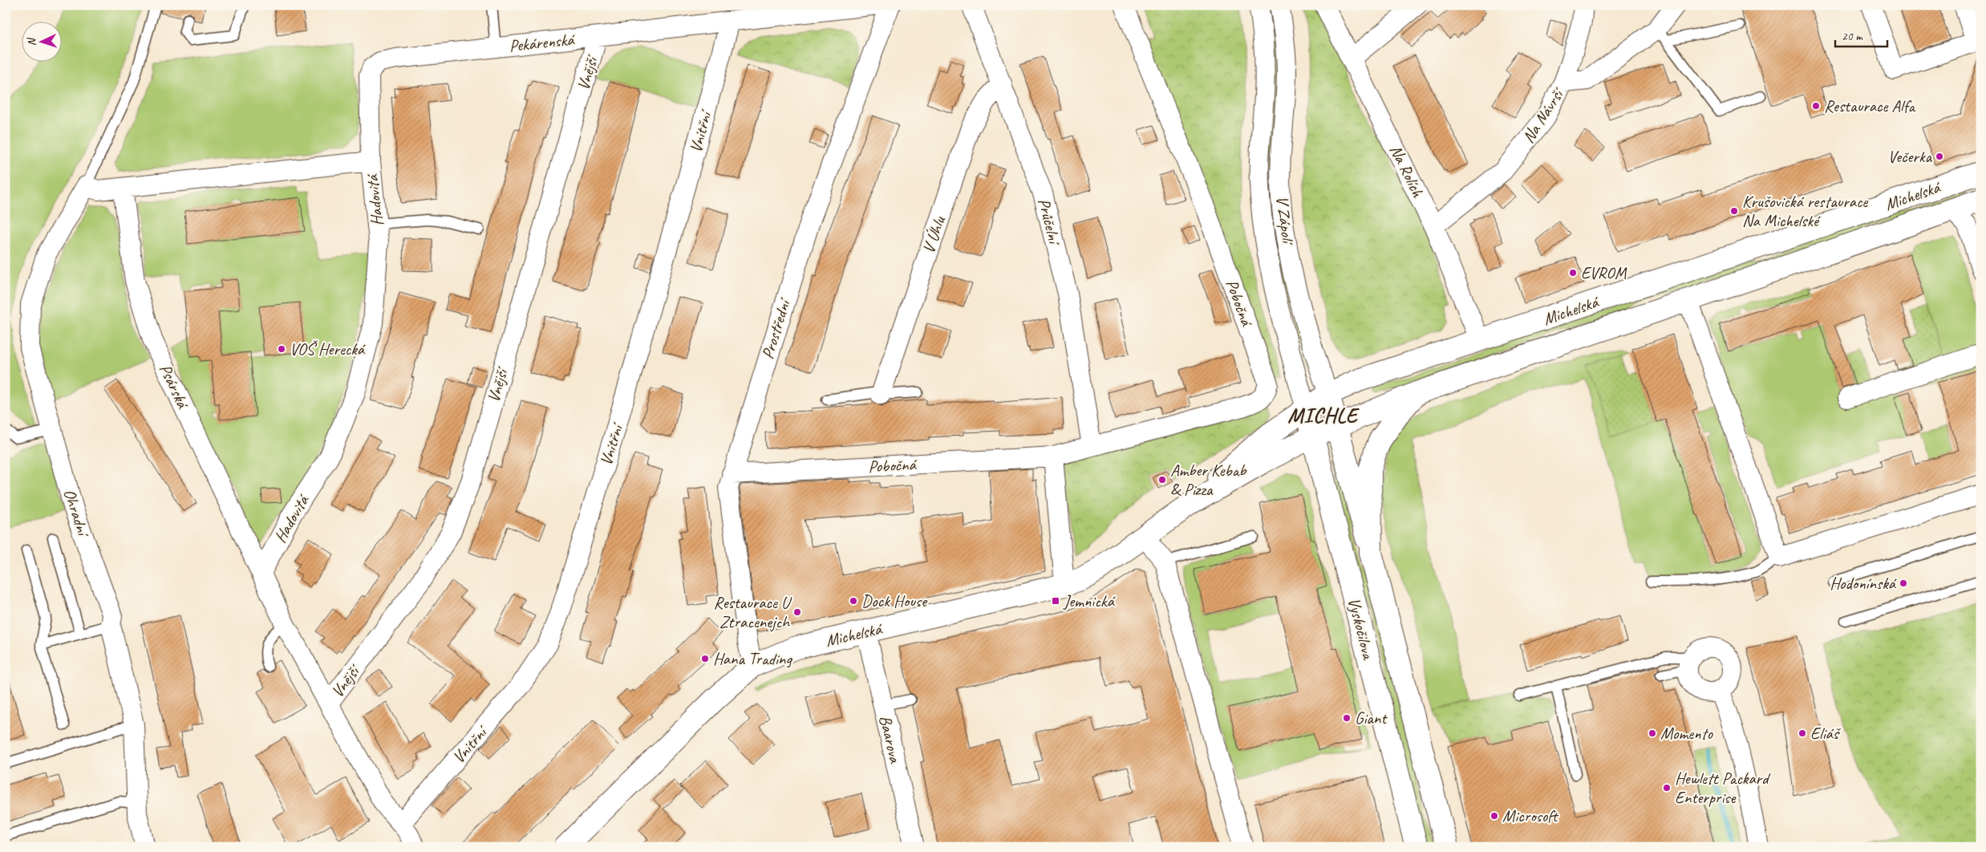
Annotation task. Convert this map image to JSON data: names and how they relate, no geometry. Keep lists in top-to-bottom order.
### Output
{
  "streets": {
    "main road": ["Michelská", "V Zápolí", "Vyskočilova"],
    "street": [
      "Pekárenská",
      "Vnější",
      "Na Návrší",
      "Vnitřní",
      "Na Rolích",
      "Hadovitá",
      "Průčelní",
      "V Úhlu",
      "Pobočná",
      "Prostřední",
      "Psárská",
      "Ohradní",
      "Baarova"
    ]
  },
  "crossings": [
    ["Pekárenská", "Vnější"],
    ["Pekárenská", "Vnitřní"],
    ["Pekárenská", "Hadovitá"],
    ["Na Návrší", "Na Rolích"],
    ["Na Rolích", "Michelská"],
    ["Michelská", "V Zápolí"],
    ["Michelská", "Prostřední"],
    ["Michelská", "Vyskočilova"],
    ["Michelská", "Baarova"],
    ["Hadovitá", "Psárská"],
    ["V Zápolí", "Vyskočilova"],
    ["Průčelní", "V Úhlu"],
    ["Průčelní", "Pobočná"],
    ["Pobočná", "Prostřední"]
  ],
  "districts": ["MICHLE"],
  "places": {
    "other": [
      "Restaurace Alfa",
      "Večerka",
      "Krušovická restaurace Na Michelské",
      "EVROM",
      "VOŠ Herecká",
      "Amber Kebab & Pizza",
      "Hodonínská",
      "Dock House",
      "Restaurace U Ztracenejch",
      "Hana Trading",
      "Giant",
      "Momento",
      "Eliáš",
      "Hewlett Packard Enterprise",
      "Microsoft"
    ],
    "transit": ["Jemnická"]
  },
  "scale_bar": "20 m",
  "north": "left"
}
